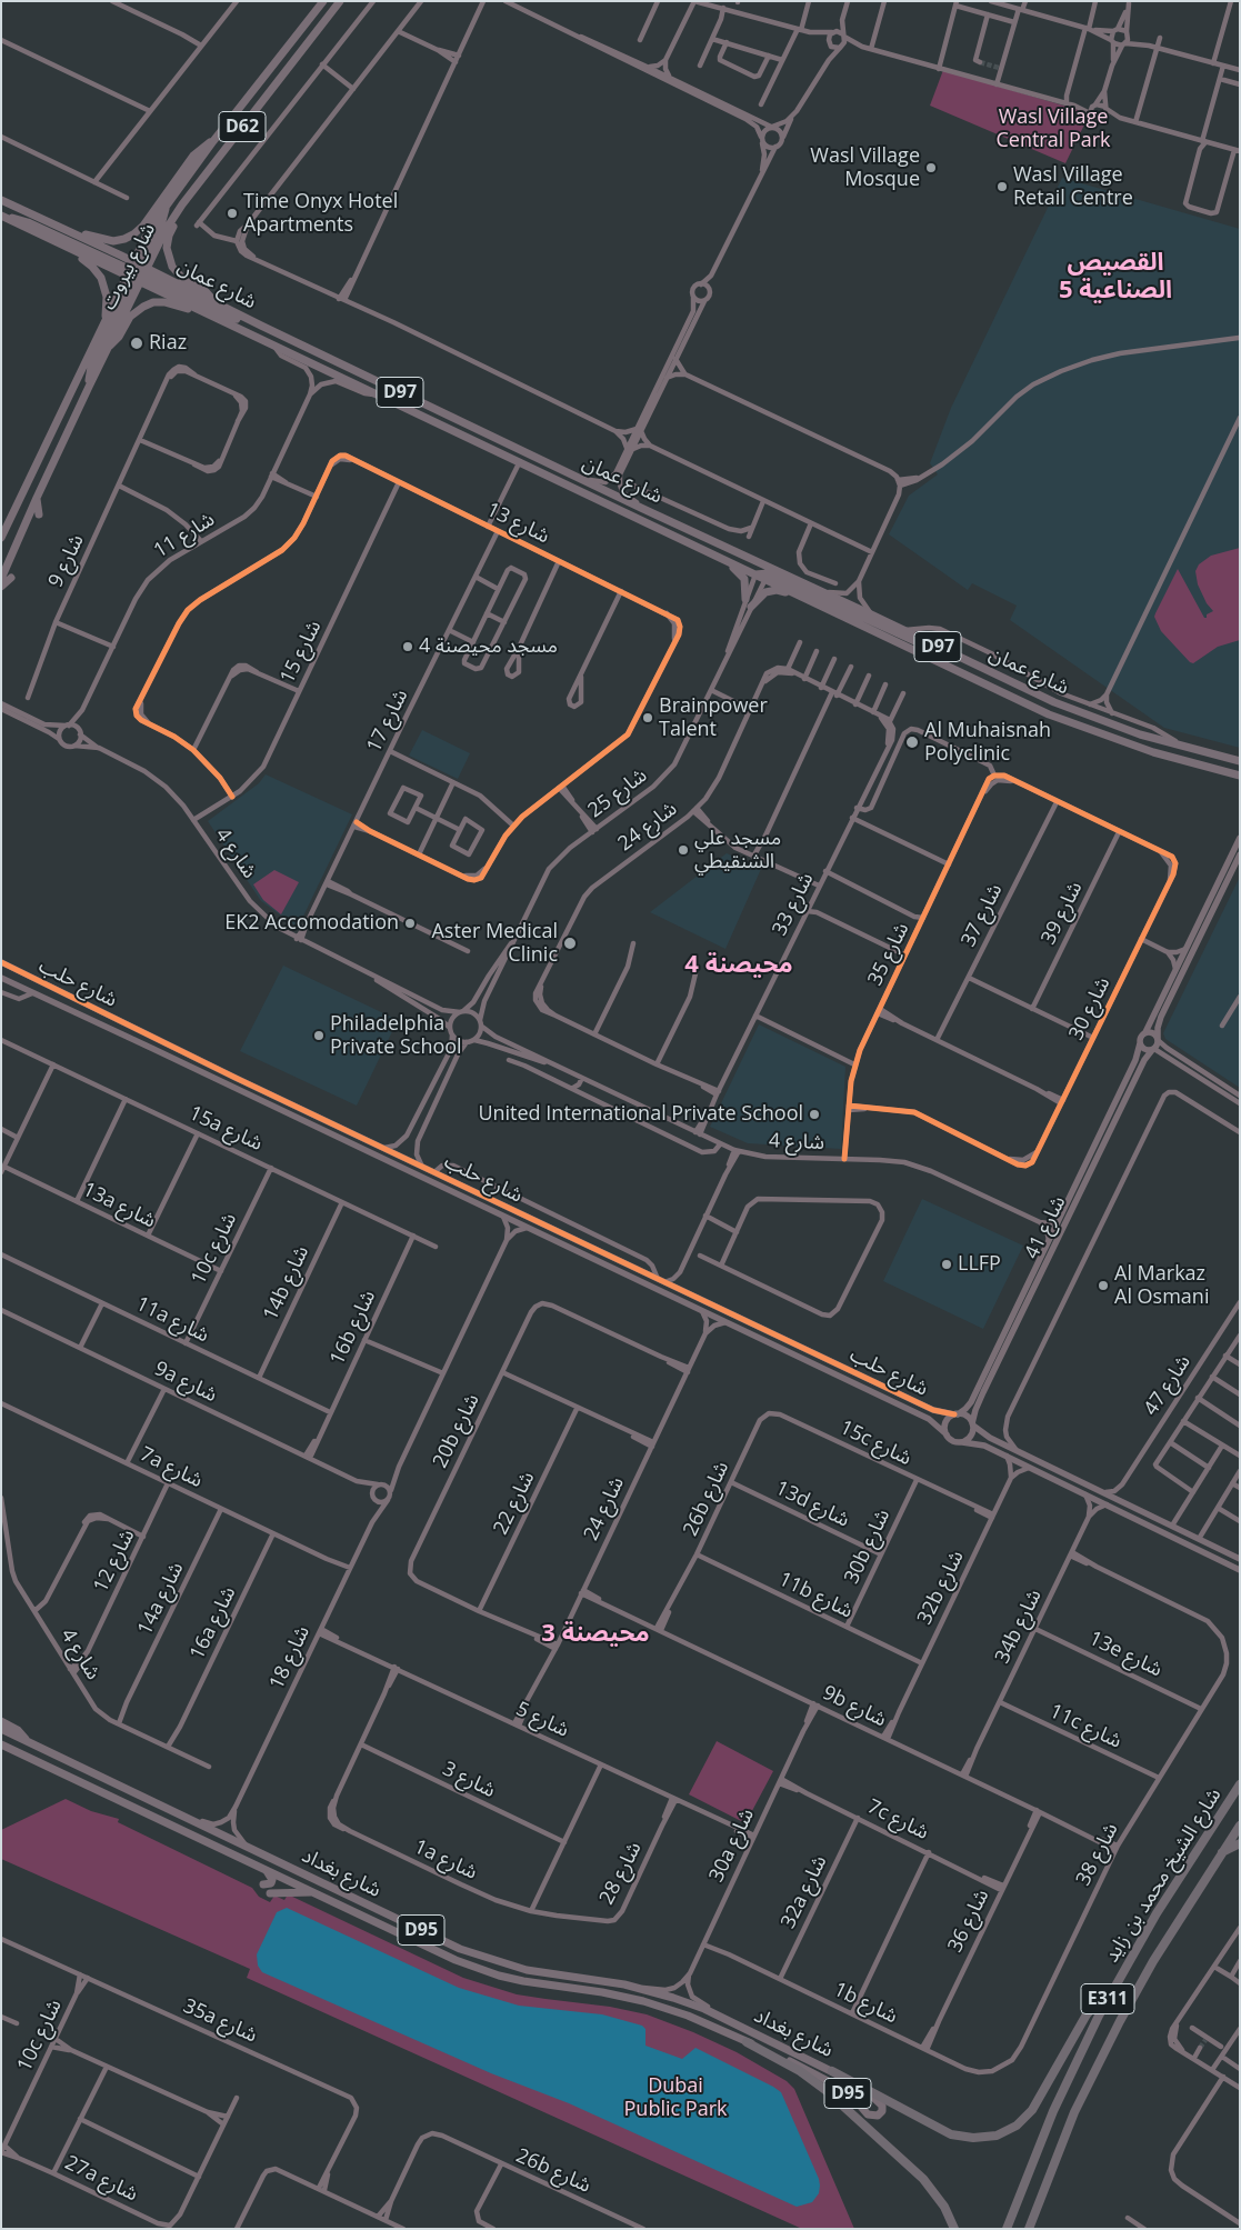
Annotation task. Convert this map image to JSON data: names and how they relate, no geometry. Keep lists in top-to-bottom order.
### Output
{
  "streets": {
    "highway": ["شارع الشيخ محمد بن زايد", "E311"],
    "main road": [
      "D62",
      "شارع بيروت",
      "شارع عمان",
      "D97",
      "شارع بغداد",
      "D95"
    ],
    "street": [
      "شارع 13",
      "شارع 11",
      "شارع 9",
      "شارع 15",
      "شارع 17",
      "شارع 25",
      "شارع 24",
      "شارع 4",
      "شارع 33",
      "شارع 39",
      "شارع 37",
      "شارع 35",
      "شارع حلب",
      "شارع 30",
      "15a شارع",
      "13a شارع",
      "شارع 41",
      "10c شارع",
      "14b شارع",
      "11a شارع",
      "16b شارع",
      "9a شارع",
      "شارع 47",
      "20b شارع",
      "15c شارع",
      "7a شارع",
      "26b شارع",
      "شارع 22",
      "13d شارع",
      "30b شارع",
      "شارع 12",
      "32b شارع",
      "11b شارع",
      "14a شارع",
      "16a شارع",
      "34b شارع",
      "13e شارع",
      "شارع 18",
      "9b شارع",
      "شارع 5",
      "11c شارع",
      "شارع 3",
      "7c شارع",
      "30a شارع",
      "شارع 38",
      "1a شارع",
      "شارع 28",
      "32a شارع",
      "شارع 36",
      "1b شارع",
      "35a شارع",
      "27a شارع"
    ]
  },
  "crossings": [
    ["شارع بيروت", "شارع عمان"],
    ["شارع عمان", "شارع 25"],
    ["شارع 13", "شارع 15"],
    ["شارع 13", "شارع 17"],
    ["شارع 11", "شارع 4"],
    ["شارع 15", "شارع 4"],
    ["شارع 17", "شارع 4"],
    ["شارع 25", "شارع 4"],
    ["شارع 24", "شارع 33"],
    ["شارع 24", "20b شارع"],
    ["شارع 24", "9b شارع"],
    ["شارع 24", "شارع 5"],
    ["شارع 4", "شارع 33"],
    ["شارع 4", "شارع 35"],
    ["شارع 4", "شارع 41"],
    ["شارع 4", "شارع 12"],
    ["شارع 4", "14a شارع"],
    ["شارع 4", "16a شارع"],
    ["شارع 39", "شارع 30"],
    ["شارع 37", "شارع 30"],
    ["شارع 35", "شارع 30"],
    ["شارع حلب", "شارع 41"],
    ["15a شارع", "10c شارع"],
    ["15a شارع", "14b شارع"],
    ["15a شارع", "16b شارع"],
    ["13a شارع", "10c شارع"],
    ["10c شارع", "11a شارع"],
    ["10c شارع", "35a شارع"],
    ["10c شارع", "27a شارع"],
    ["14b شارع", "11a شارع"],
    ["11a شارع", "16b شارع"],
    ["16b شارع", "9a شارع"],
    ["9a شارع", "شارع 18"],
    ["20b شارع", "شارع 22"],
    ["15c شارع", "26b شارع"],
    ["15c شارع", "30b شارع"],
    ["15c شارع", "32b شارع"],
    ["7a شارع", "شارع 12"],
    ["7a شارع", "14a شارع"],
    ["7a شارع", "16a شارع"],
    ["7a شارع", "شارع 18"],
    ["26b شارع", "13d شارع"],
    ["26b شارع", "11b شارع"],
    ["26b شارع", "9b شارع"],
    ["13d شارع", "30b شارع"],
    ["30b شارع", "11b شارع"],
    ["32b شارع", "11b شارع"],
    ["32b شارع", "9b شارع"],
    ["34b شارع", "13e شارع"],
    ["34b شارع", "9b شارع"],
    ["34b شارع", "11c شارع"],
    ["34b شارع", "شارع 38"],
    ["13e شارع", "شارع 38"],
    ["شارع 18", "شارع 5"],
    ["شارع 18", "شارع بغداد"],
    ["9b شارع", "30a شارع"],
    ["9b شارع", "شارع 38"],
    ["9b شارع", "شارع 36"],
    ["شارع 5", "30a شارع"],
    ["شارع 5", "شارع 28"],
    ["11c شارع", "شارع 38"],
    ["شارع 3", "1a شارع"],
    ["7c شارع", "30a شارع"],
    ["7c شارع", "32a شارع"],
    ["7c شارع", "شارع 36"],
    ["30a شارع", "شارع بغداد"],
    ["30a شارع", "1b شارع"],
    ["شارع 38", "1b شارع"],
    ["1a شارع", "شارع 28"],
    ["32a شارع", "1b شارع"],
    ["شارع 36", "1b شارع"]
  ],
  "districts": ["القصيص الصناعية 5", "محيصنة 4", "محيصنة 3"],
  "parks": ["Wasl Village Central Park", "Dubai Public Park"],
  "places": [
    "Wasl Village Mosque",
    "Wasl Village Retail Centre",
    "Time Onyx Hotel Apartments",
    "Riaz",
    "مسجد محيصنة 4",
    "Brainpower Talent",
    "Al Muhaisnah Polyclinic",
    "مسجد علي الشنقيطي",
    "EK2 Accomodation",
    "Aster Medical Clinic",
    "Philadelphia Private School",
    "United International Private School",
    "LLFP",
    "Al Markaz Al Osmani"
  ]
}
